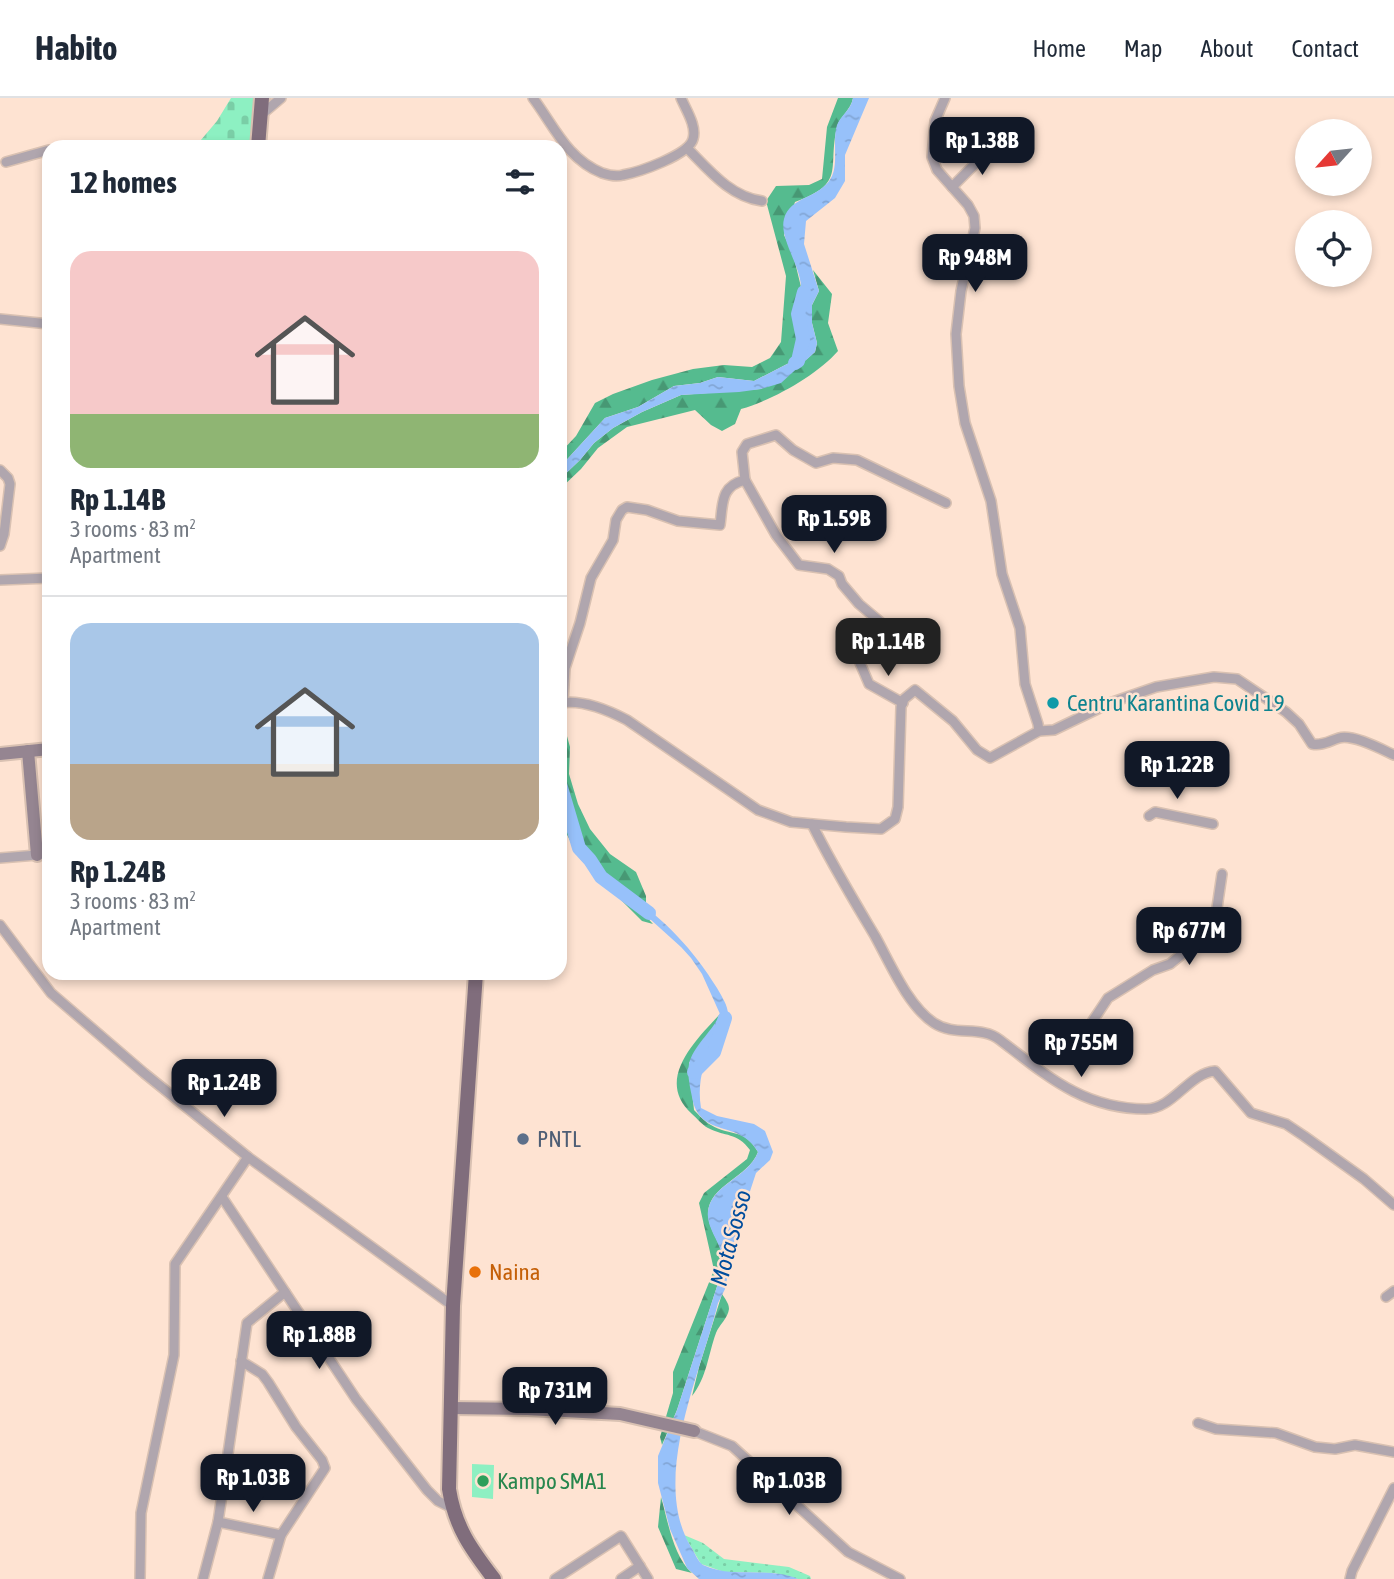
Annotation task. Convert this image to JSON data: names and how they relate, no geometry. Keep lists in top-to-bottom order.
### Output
{
  "water": ["Mota Sosso"],
  "places": [
    "Centru Karantina Covid 19",
    "PNTL",
    "Naina",
    "Kampo SMA1"
  ],
  "north": "bottom left",
  "page": {
    "header": "Habito",
    "nav": [
      "Home",
      "Map",
      "About",
      "Contact"
    ],
    "price": [
      "Rp 1.38B",
      "Rp 948M",
      "Rp 1.59B",
      "Rp 1.14B",
      "Rp 1.22B",
      "Rp 677M",
      "Rp 755M",
      "Rp 1.24B",
      "Rp 1.88B",
      "Rp 731M",
      "Rp 1.03B",
      "Rp 1.03B"
    ],
    "heading": "12 homes",
    "list": [
      {
        "name": "Rp 1.14B",
        "note": "3 rooms · 83 m² · Apartment"
      },
      {
        "name": "Rp 1.24B",
        "note": "3 rooms · 83 m² · Apartment"
      }
    ]
  }
}
